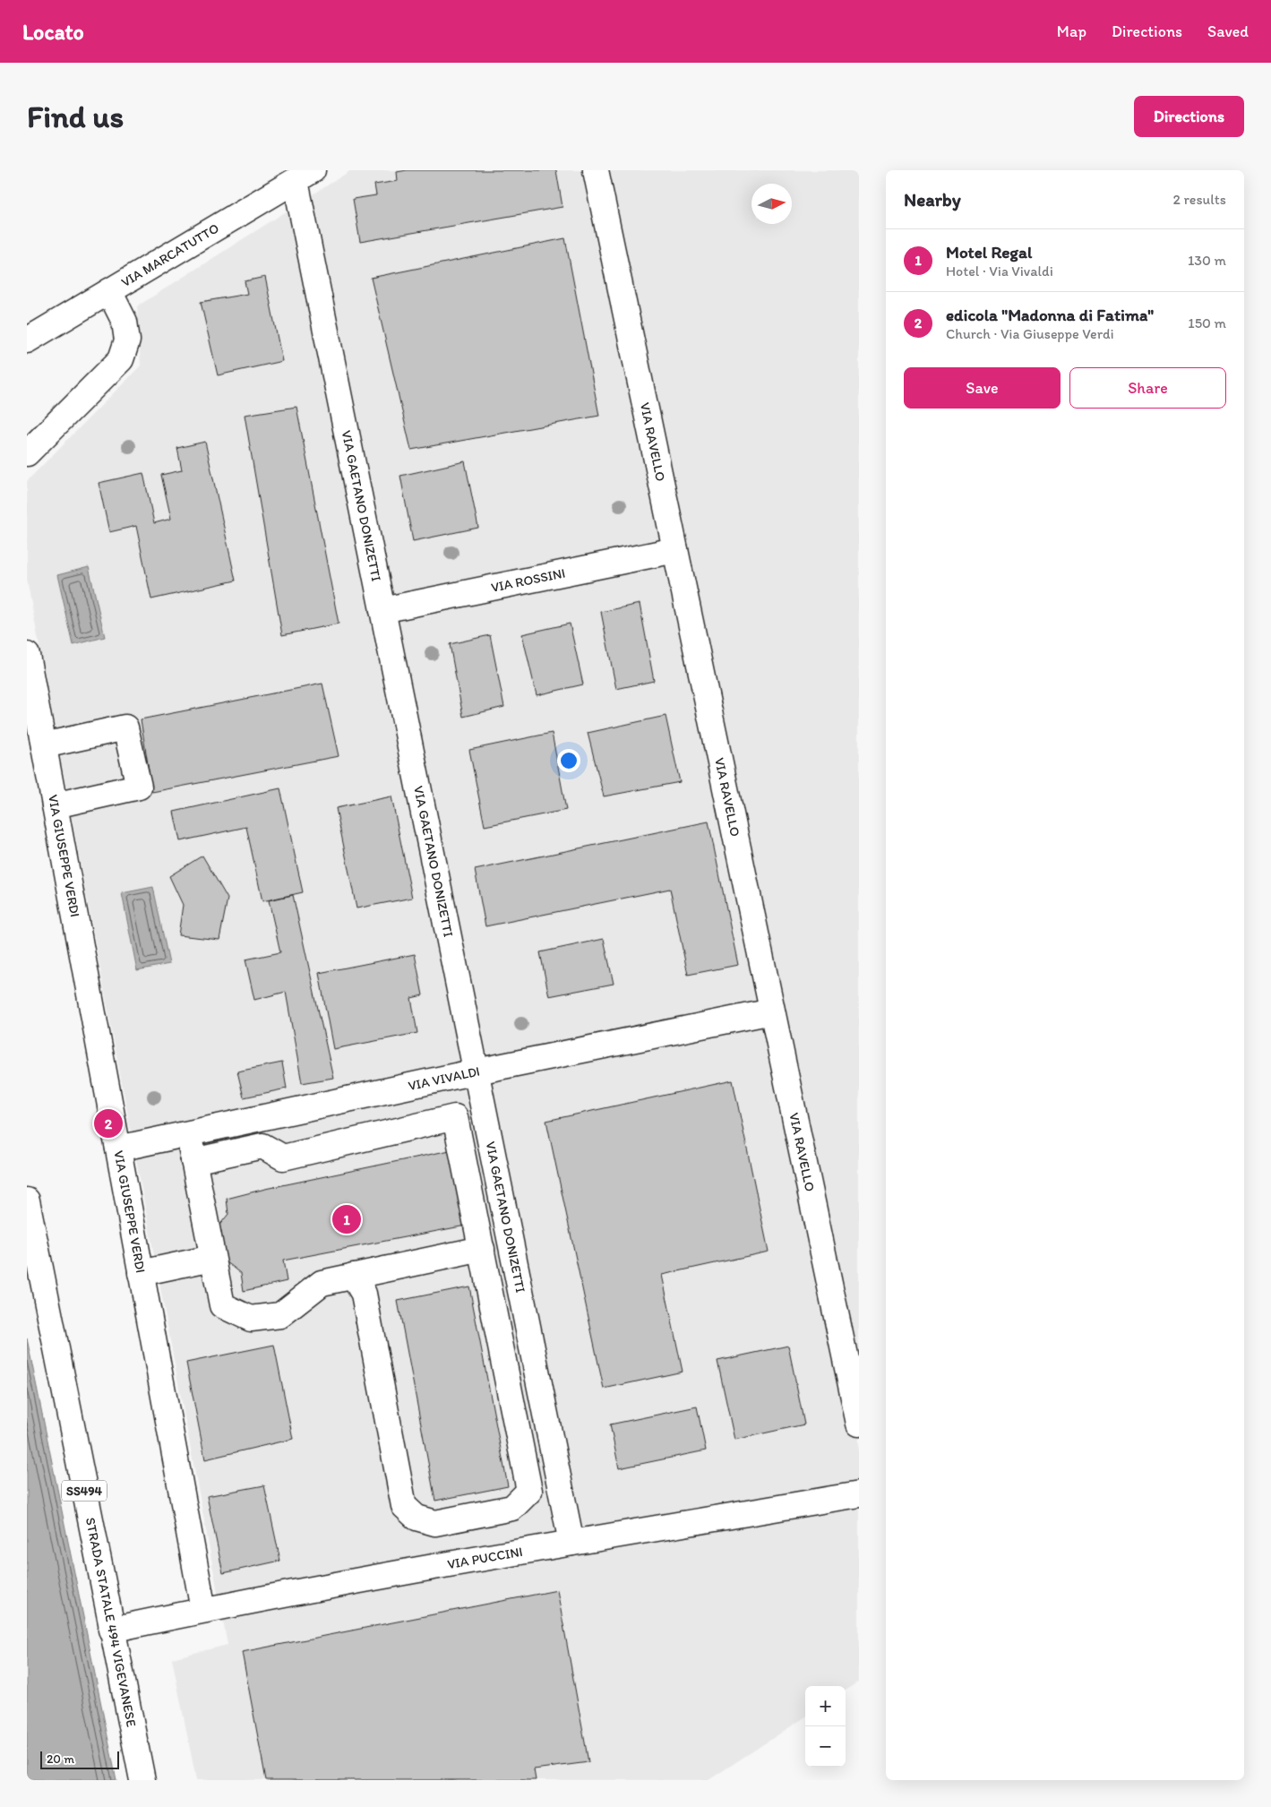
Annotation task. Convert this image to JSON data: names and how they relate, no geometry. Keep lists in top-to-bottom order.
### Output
{
  "streets": {
    "street": [
      "VIA MARCATUTTO",
      "VIA RAVELLO",
      "VIA GAETANO DONIZETTI",
      "VIA ROSSINI",
      "VIA GIUSEPPE VERDI",
      "VIA VIVALDI",
      "SS494",
      "VIA PUCCINI",
      "STRADA STATALE 494 VIGEVANESE"
    ]
  },
  "crossings": [
    ["VIA MARCATUTTO", "VIA GAETANO DONIZETTI"],
    ["VIA RAVELLO", "VIA ROSSINI"],
    ["VIA RAVELLO", "VIA VIVALDI"],
    ["VIA GAETANO DONIZETTI", "VIA ROSSINI"],
    ["VIA GAETANO DONIZETTI", "VIA VIVALDI"],
    ["VIA GAETANO DONIZETTI", "VIA PUCCINI"],
    ["VIA GIUSEPPE VERDI", "VIA VIVALDI"],
    ["VIA GIUSEPPE VERDI", "VIA PUCCINI"],
    ["VIA PUCCINI", "STRADA STATALE 494 VIGEVANESE"]
  ],
  "scale_bar": "20 m",
  "north": "right",
  "page": {
    "header": "Locato",
    "nav": ["Map", "Directions", "Saved"],
    "buttons": [
      "Directions",
      ["Save", "Share"]
    ],
    "title": "Find us",
    "heading": ["Nearby", "2 results"],
    "list": [
      {
        "mark": "1",
        "name": "Motel Regal",
        "note": "Hotel · Via Vivaldi",
        "value": "130 m"
      },
      {
        "mark": "2",
        "name": "edicola \"Madonna di Fatima\"",
        "note": "Church · Via Giuseppe Verdi",
        "value": "150 m"
      }
    ],
    "pins": ["2", "1"],
    "map_buttons": ["+", "−"],
    "scale": "20 m"
  }
}
